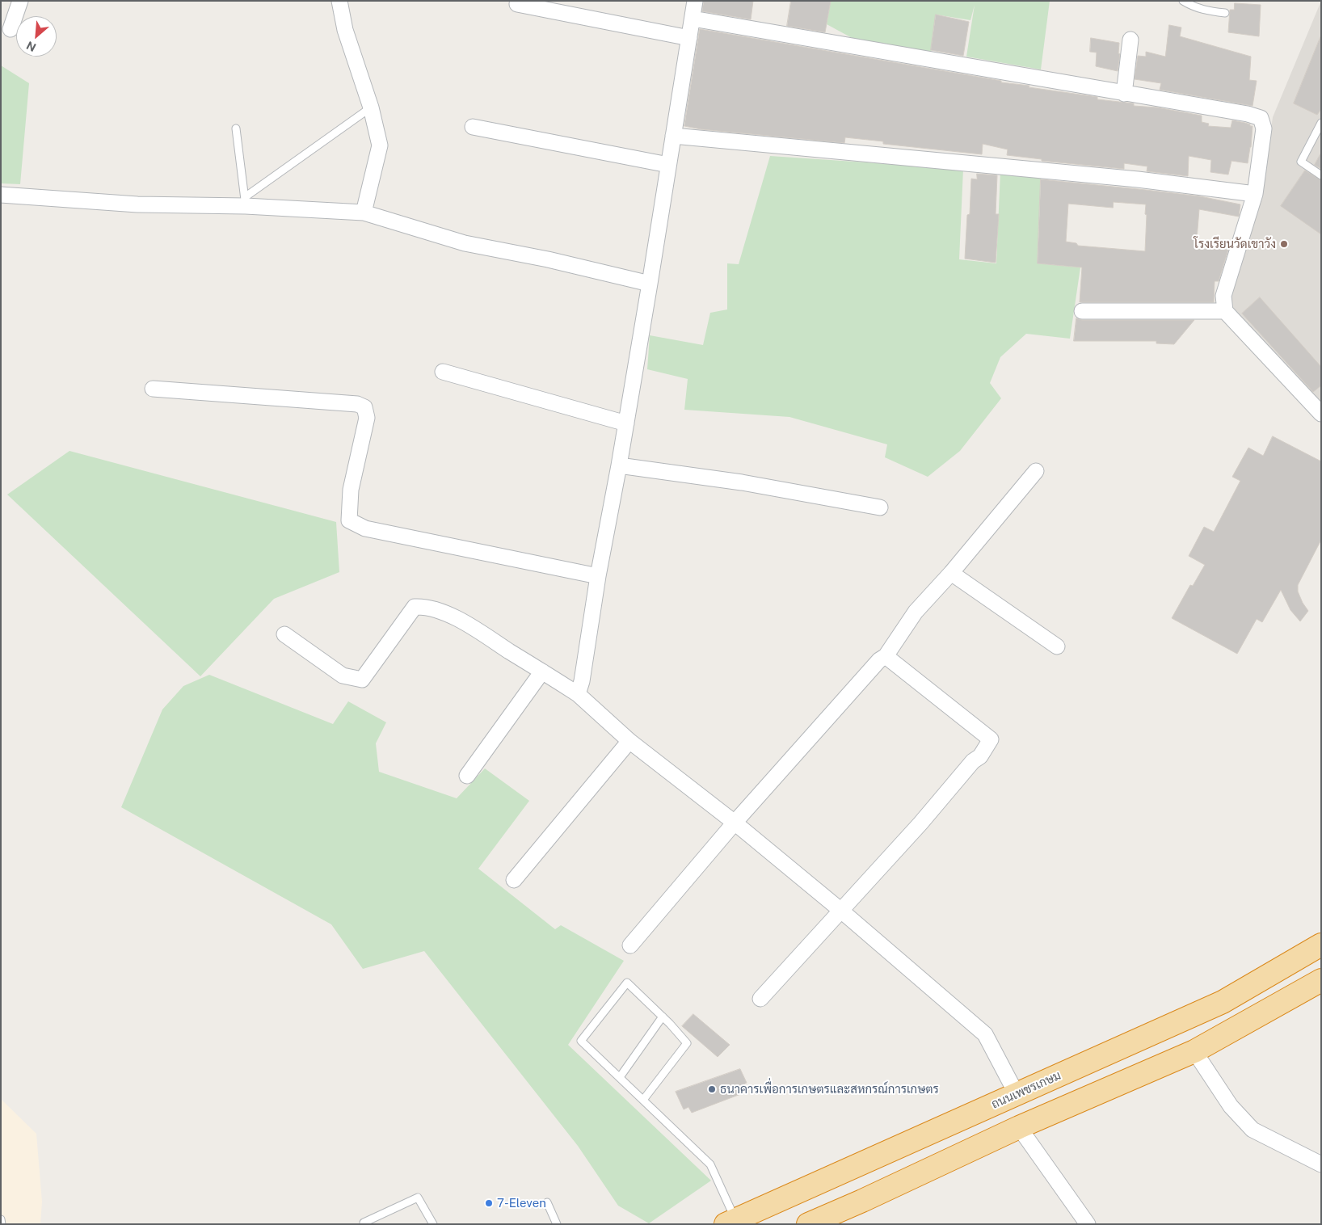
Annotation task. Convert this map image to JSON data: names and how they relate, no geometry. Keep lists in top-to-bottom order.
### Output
{
  "streets": {
    "highway": ["ถนนเพชรเกษม"]
  },
  "places": ["โรงเรียนวัดเขาวัง", "ธนาคารเพื่อการเกษตรและสหกรณ์การเกษตร", "7-Eleven"],
  "north": "bottom left"
}
